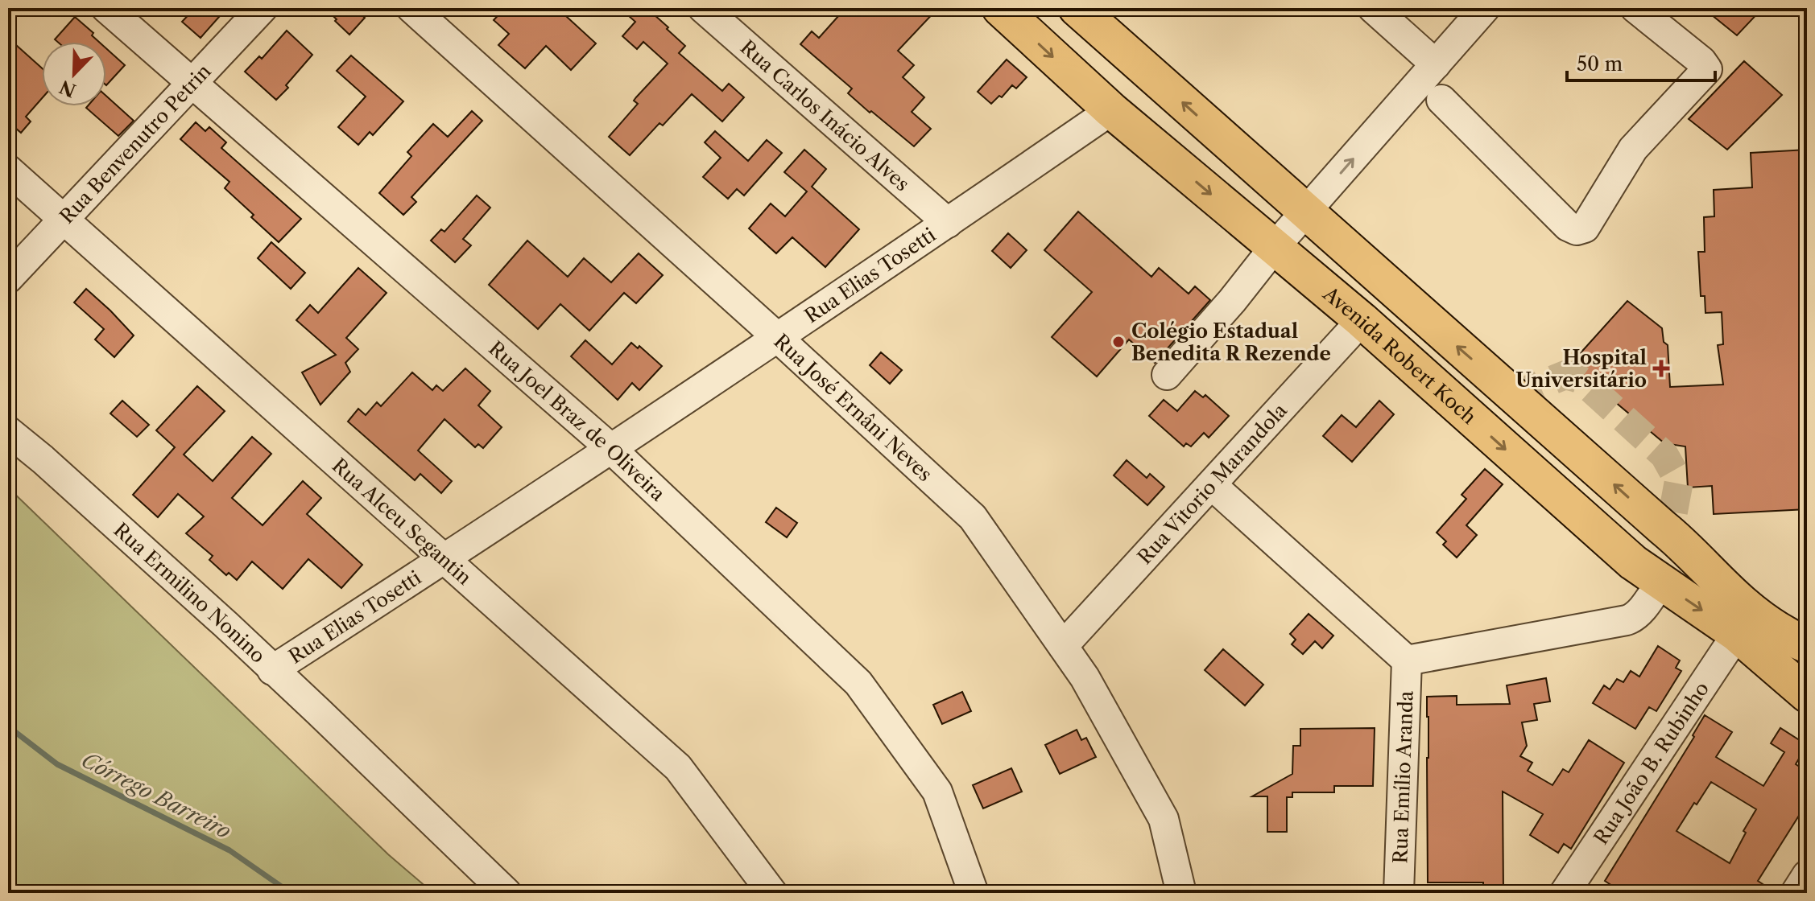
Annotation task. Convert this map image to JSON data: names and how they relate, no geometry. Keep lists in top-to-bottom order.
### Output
{
  "streets": {
    "main road": ["Avenida Robert Koch"],
    "street": [
      "Rua Carlos Inácio Alves",
      "Rua Benvenutro Petrin",
      "Rua Elias Tosetti",
      "Rua José Ernâni Neves",
      "Rua Joel Braz de Oliveira",
      "Rua Vitorio Marandola",
      "Rua Alceu Segantin",
      "Rua Ermilino Nonino",
      "Rua João B. Rubinho",
      "Rua Emílio Aranda"
    ]
  },
  "crossings": [
    ["Rua Carlos Inácio Alves", "Rua Elias Tosetti"],
    ["Rua Benvenutro Petrin", "Rua Joel Braz de Oliveira"],
    ["Rua Benvenutro Petrin", "Rua Alceu Segantin"],
    ["Rua Elias Tosetti", "Avenida Robert Koch"],
    ["Rua Elias Tosetti", "Rua José Ernâni Neves"],
    ["Rua Elias Tosetti", "Rua Joel Braz de Oliveira"],
    ["Rua Elias Tosetti", "Rua Alceu Segantin"],
    ["Rua Elias Tosetti", "Rua Ermilino Nonino"],
    ["Avenida Robert Koch", "Rua Vitorio Marandola"],
    ["Avenida Robert Koch", "Rua João B. Rubinho"],
    ["Rua José Ernâni Neves", "Rua Vitorio Marandola"]
  ],
  "water": ["Córrego Barreiro"],
  "places": {
    "other": ["Colégio Estadual Benedita R Rezende"],
    "health": ["Hospital Universitário"]
  },
  "scale_bar": "50 m",
  "north": "bottom left"
}
